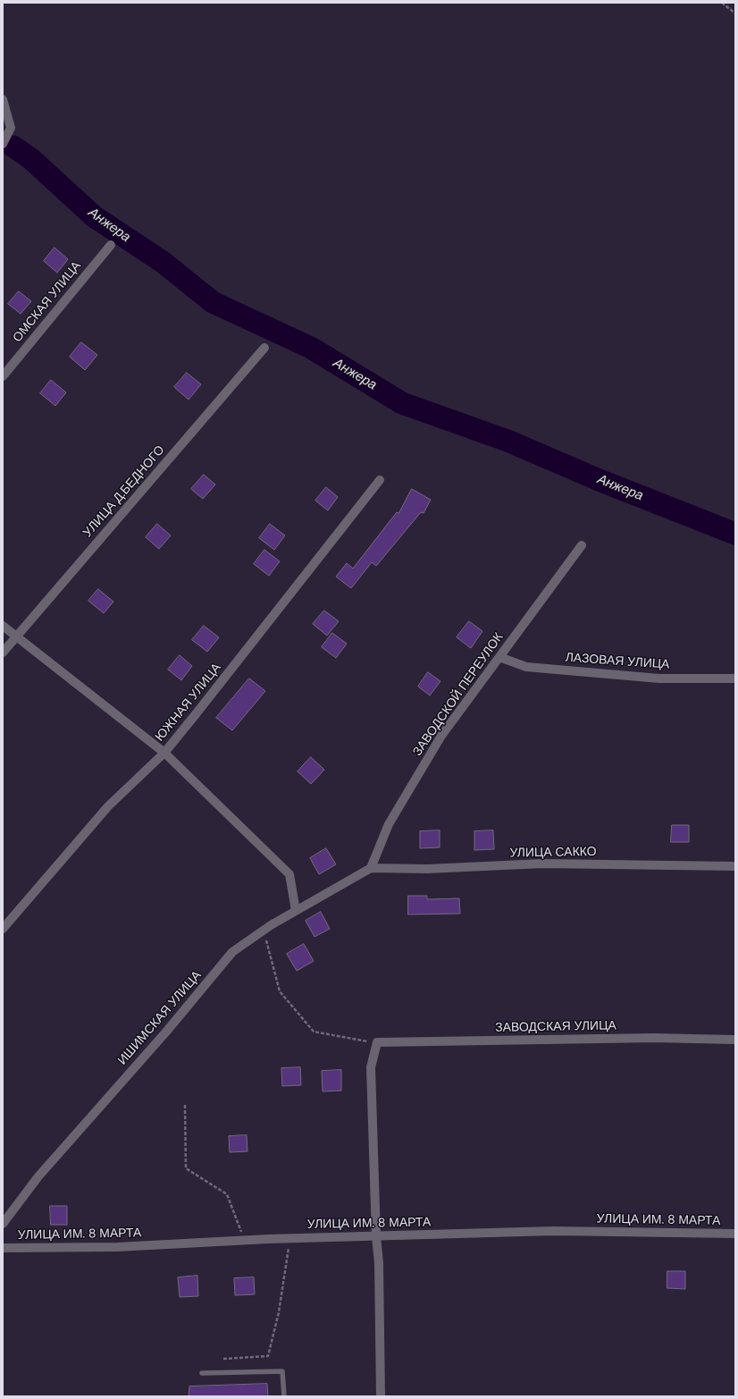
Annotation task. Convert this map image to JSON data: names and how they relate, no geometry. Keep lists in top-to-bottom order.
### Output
{
  "streets": {
    "street": [
      "ОМСКАЯ УЛИЦА",
      "УЛИЦА Д.БЕДНОГО",
      "ЛАЗОВАЯ УЛИЦА",
      "ЗАВОДСКОЙ ПЕРЕУЛОК",
      "ЮЖНАЯ УЛИЦА",
      "УЛИЦА САККО",
      "ИШИМСКАЯ УЛИЦА",
      "ЗАВОДСКАЯ УЛИЦА",
      "УЛИЦА ИМ. 8 МАРТА"
    ]
  },
  "crossings": [
    ["ЛАЗОВАЯ УЛИЦА", "ЗАВОДСКОЙ ПЕРЕУЛОК"],
    ["ЗАВОДСКОЙ ПЕРЕУЛОК", "УЛИЦА САККО"],
    ["ЗАВОДСКОЙ ПЕРЕУЛОК", "ИШИМСКАЯ УЛИЦА"],
    ["УЛИЦА САККО", "ИШИМСКАЯ УЛИЦА"]
  ],
  "water": ["Анжера"]
}
